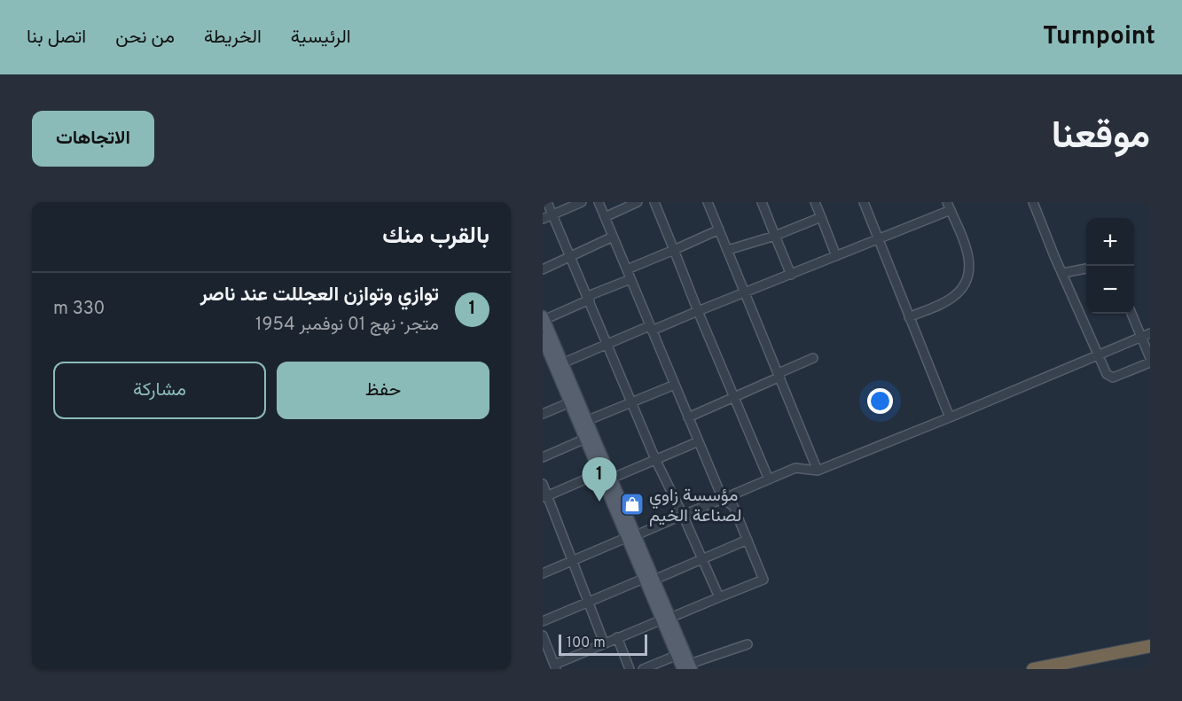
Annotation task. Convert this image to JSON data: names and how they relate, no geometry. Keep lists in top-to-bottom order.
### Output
{
  "places": {
    "shop": ["مؤسسة زاوي لصناعة الخيم"]
  },
  "scale_bar": "100 m",
  "page": {
    "header": "Turnpoint",
    "nav": [
      "الرئيسية",
      "الخريطة",
      "من نحن",
      "اتصل بنا"
    ],
    "title": "موقعنا",
    "buttons": [
      "الاتجاهات",
      ["حفظ", "مشاركة"]
    ],
    "heading": "بالقرب منك",
    "map_buttons": ["+", "−"],
    "list": [
      {
        "mark": "1",
        "name": "توازي وتوازن العجللت عند ناصر",
        "note": "متجر · نهج 01 نوفمبر 1954",
        "value": "330 m"
      }
    ],
    "pins": "1",
    "scale": "100 m"
  }
}
